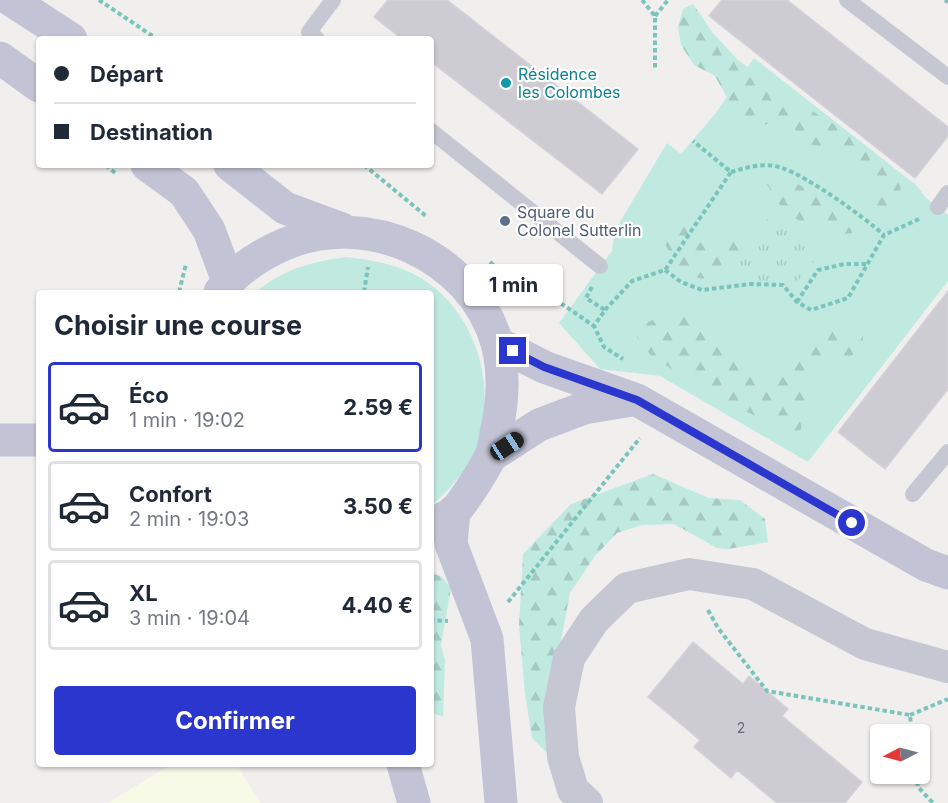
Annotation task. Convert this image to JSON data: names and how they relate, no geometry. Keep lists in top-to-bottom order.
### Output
{
  "places": ["Résidence les Colombes", "Square du Colonel Sutterlin"],
  "house_numbers": ["2"],
  "north": "left",
  "page": {
    "banner": ["Départ", "Destination"],
    "bubble": "1 min",
    "heading": "Choisir une course",
    "list": [
      {
        "name": "Éco",
        "note": "1 min · 19:02",
        "value": "2.59 €"
      },
      {
        "name": "Confort",
        "note": "2 min · 19:03",
        "value": "3.50 €"
      },
      {
        "name": "XL",
        "note": "3 min · 19:04",
        "value": "4.40 €"
      }
    ],
    "buttons": "Confirmer"
  }
}
